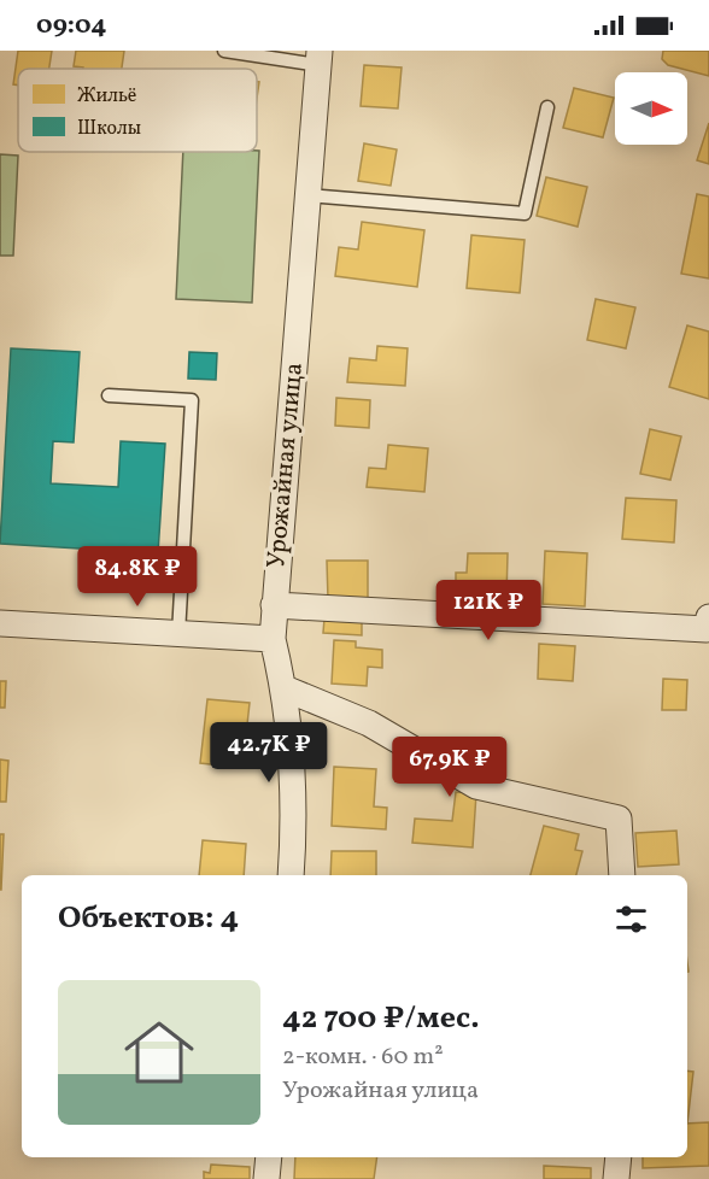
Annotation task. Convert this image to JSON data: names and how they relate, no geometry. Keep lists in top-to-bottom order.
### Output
{
  "streets": {
    "street": ["Урожайная улица"]
  },
  "legend": ["Жильё", "Школы"],
  "north": "right",
  "page": {
    "status": "09:04",
    "price": [
      "84.8K ₽",
      "121K ₽",
      "42.7K ₽",
      "67.9K ₽"
    ],
    "heading": "Объектов: 4",
    "list": [
      {
        "name": "42 700 ₽/мес.",
        "note": "2-комн. · 60 m² · Урожайная улица"
      }
    ]
  }
}
